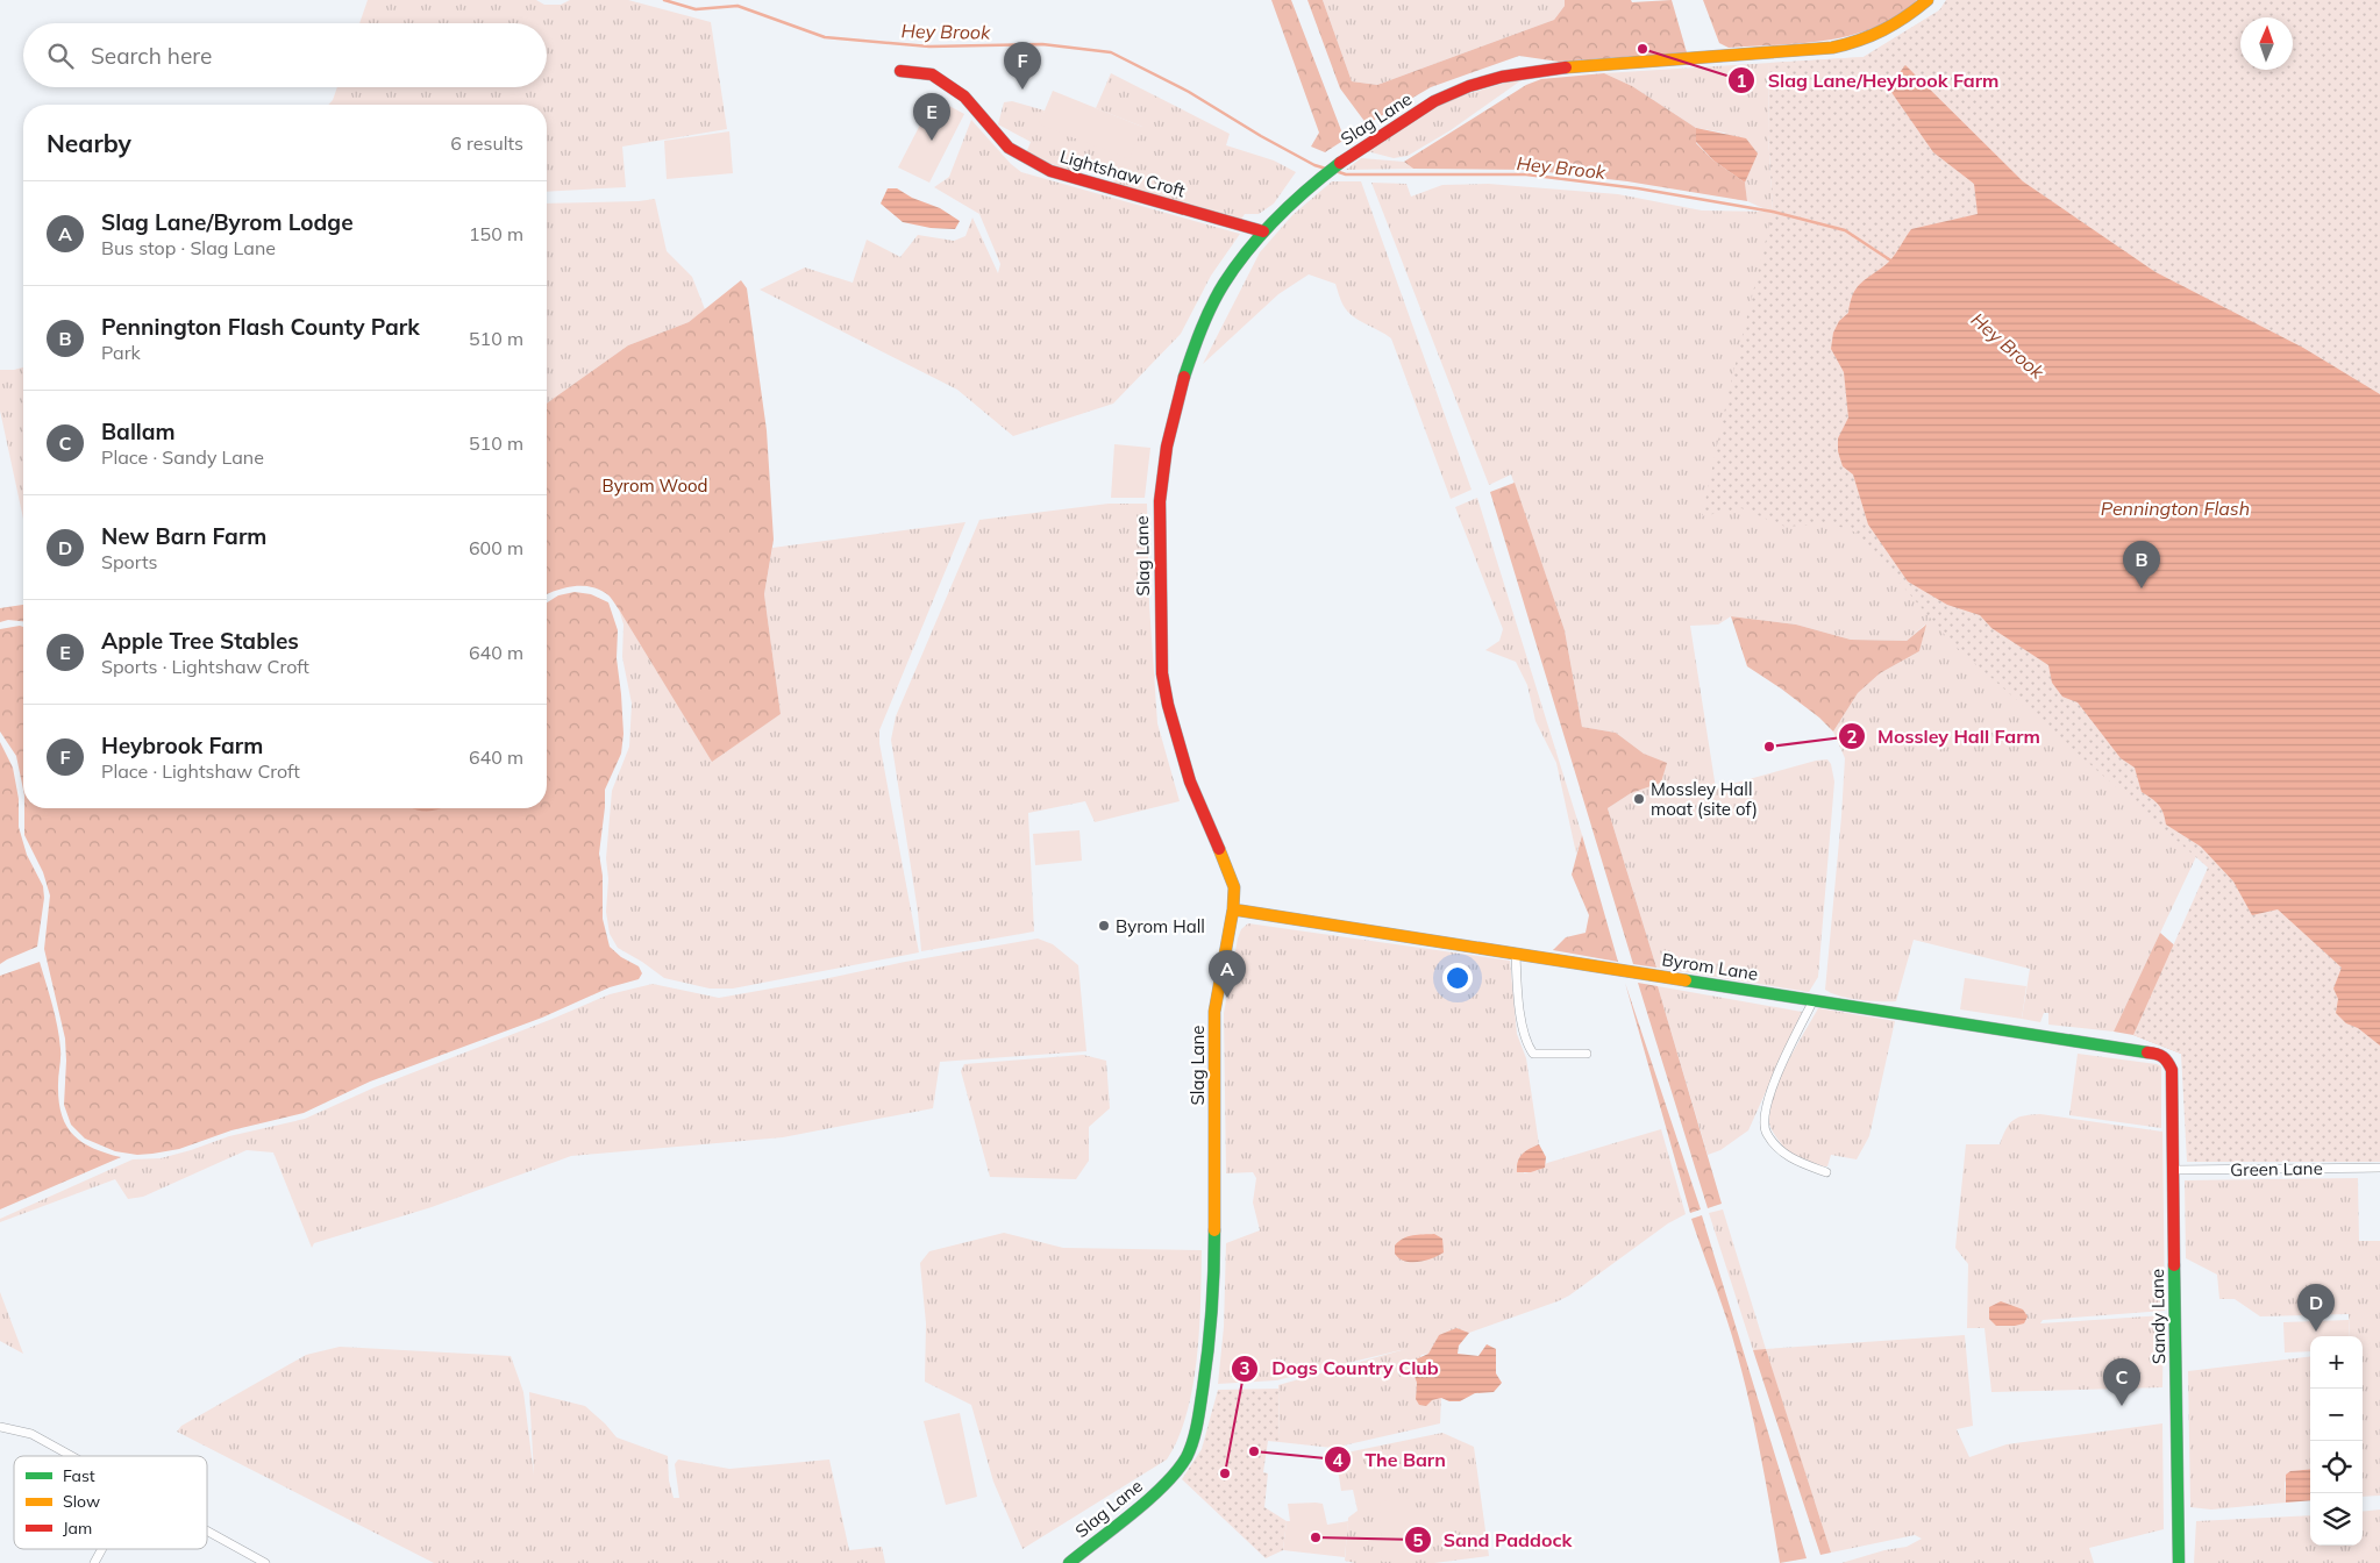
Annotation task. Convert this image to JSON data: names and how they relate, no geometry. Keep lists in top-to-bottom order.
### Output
{
  "streets": {
    "street": [
      "Slag Lane",
      "Lightshaw Croft",
      "Byrom Lane",
      "Green Lane",
      "Sandy Lane"
    ]
  },
  "crossings": [
    ["Slag Lane", "Lightshaw Croft"],
    ["Slag Lane", "Byrom Lane"],
    ["Byrom Lane", "Sandy Lane"],
    ["Green Lane", "Sandy Lane"]
  ],
  "water": ["Hey Brook", "Pennington Flash"],
  "parks": ["Byrom Wood"],
  "places": [
    "Slag Lane/Heybrook Farm",
    "Mossley Hall Farm",
    "Mossley Hall moat (site of)",
    "Byrom Hall",
    "The Barn",
    "Dogs Country Club",
    "Sand Paddock"
  ],
  "legend": ["Fast", "Slow", "Jam"],
  "north": "top",
  "page": {
    "search": "Search here",
    "pins": [
      "F",
      "E",
      "B",
      "A",
      "D",
      "C"
    ],
    "heading": ["Nearby", "6 results"],
    "list": [
      {
        "mark": "A",
        "name": "Slag Lane/Byrom Lodge",
        "note": "Bus stop · Slag Lane",
        "value": "150 m"
      },
      {
        "mark": "B",
        "name": "Pennington Flash County Park",
        "note": "Park",
        "value": "510 m"
      },
      {
        "mark": "C",
        "name": "Ballam",
        "note": "Place · Sandy Lane",
        "value": "510 m"
      },
      {
        "mark": "D",
        "name": "New Barn Farm",
        "note": "Sports",
        "value": "600 m"
      },
      {
        "mark": "E",
        "name": "Apple Tree Stables",
        "note": "Sports · Lightshaw Croft",
        "value": "640 m"
      },
      {
        "mark": "F",
        "name": "Heybrook Farm",
        "note": "Place · Lightshaw Croft",
        "value": "640 m"
      }
    ],
    "map_buttons": ["+", "−"]
  }
}
